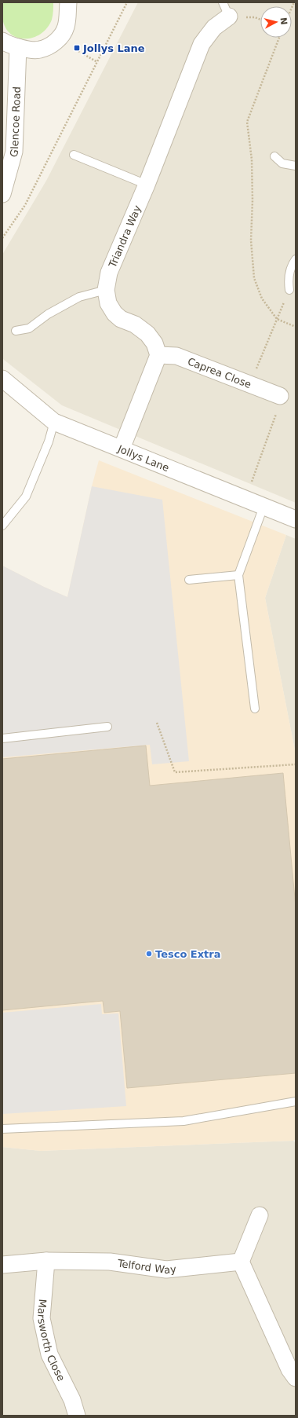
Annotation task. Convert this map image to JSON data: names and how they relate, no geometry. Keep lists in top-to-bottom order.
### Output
{
  "streets": {
    "street": [
      "Glencoe Road",
      "Triandra Way",
      "Caprea Close",
      "Jollys Lane",
      "Telford Way",
      "Marsworth Close"
    ]
  },
  "crossings": [
    ["Triandra Way", "Caprea Close"],
    ["Telford Way", "Marsworth Close"]
  ],
  "places": {
    "transit": ["Jollys Lane"],
    "other": ["Tesco Extra"]
  },
  "north": "right"
}
